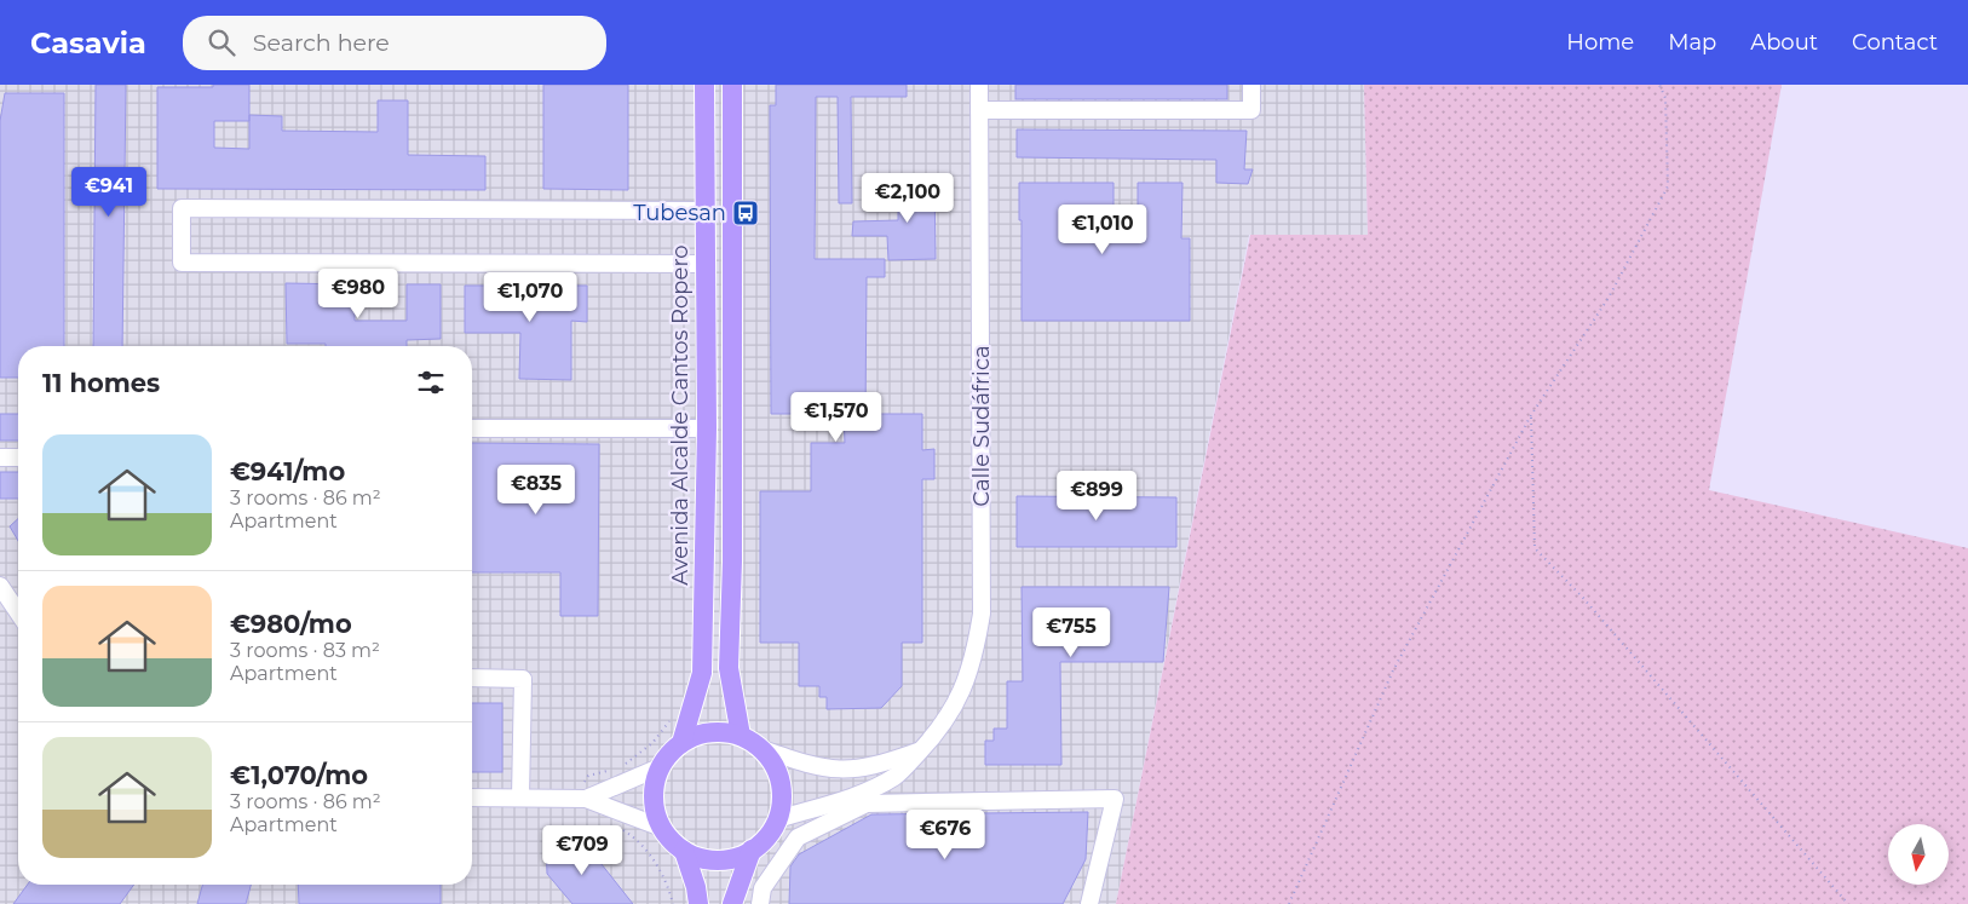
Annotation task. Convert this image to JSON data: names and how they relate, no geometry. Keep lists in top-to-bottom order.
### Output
{
  "streets": {
    "main road": ["Avenida Alcalde Cantos Ropero"],
    "street": ["Calle Sudáfrica"]
  },
  "crossings": [
    ["Avenida Alcalde Cantos Ropero", "Calle Sudáfrica"]
  ],
  "places": {
    "bus stop": ["Tubesan"]
  },
  "north": "bottom",
  "page": {
    "header": "Casavia",
    "search": "Search here",
    "nav": [
      "Home",
      "Map",
      "About",
      "Contact"
    ],
    "price": [
      "€941",
      "€2,100",
      "€1,010",
      "€980",
      "€1,070",
      "€1,570",
      "€835",
      "€899",
      "€755",
      "€676",
      "€709"
    ],
    "heading": "11 homes",
    "list": [
      {
        "name": "€941/mo",
        "note": "3 rooms · 86 m² · Apartment"
      },
      {
        "name": "€980/mo",
        "note": "3 rooms · 83 m² · Apartment"
      },
      {
        "name": "€1,070/mo",
        "note": "3 rooms · 86 m² · Apartment"
      }
    ]
  }
}
